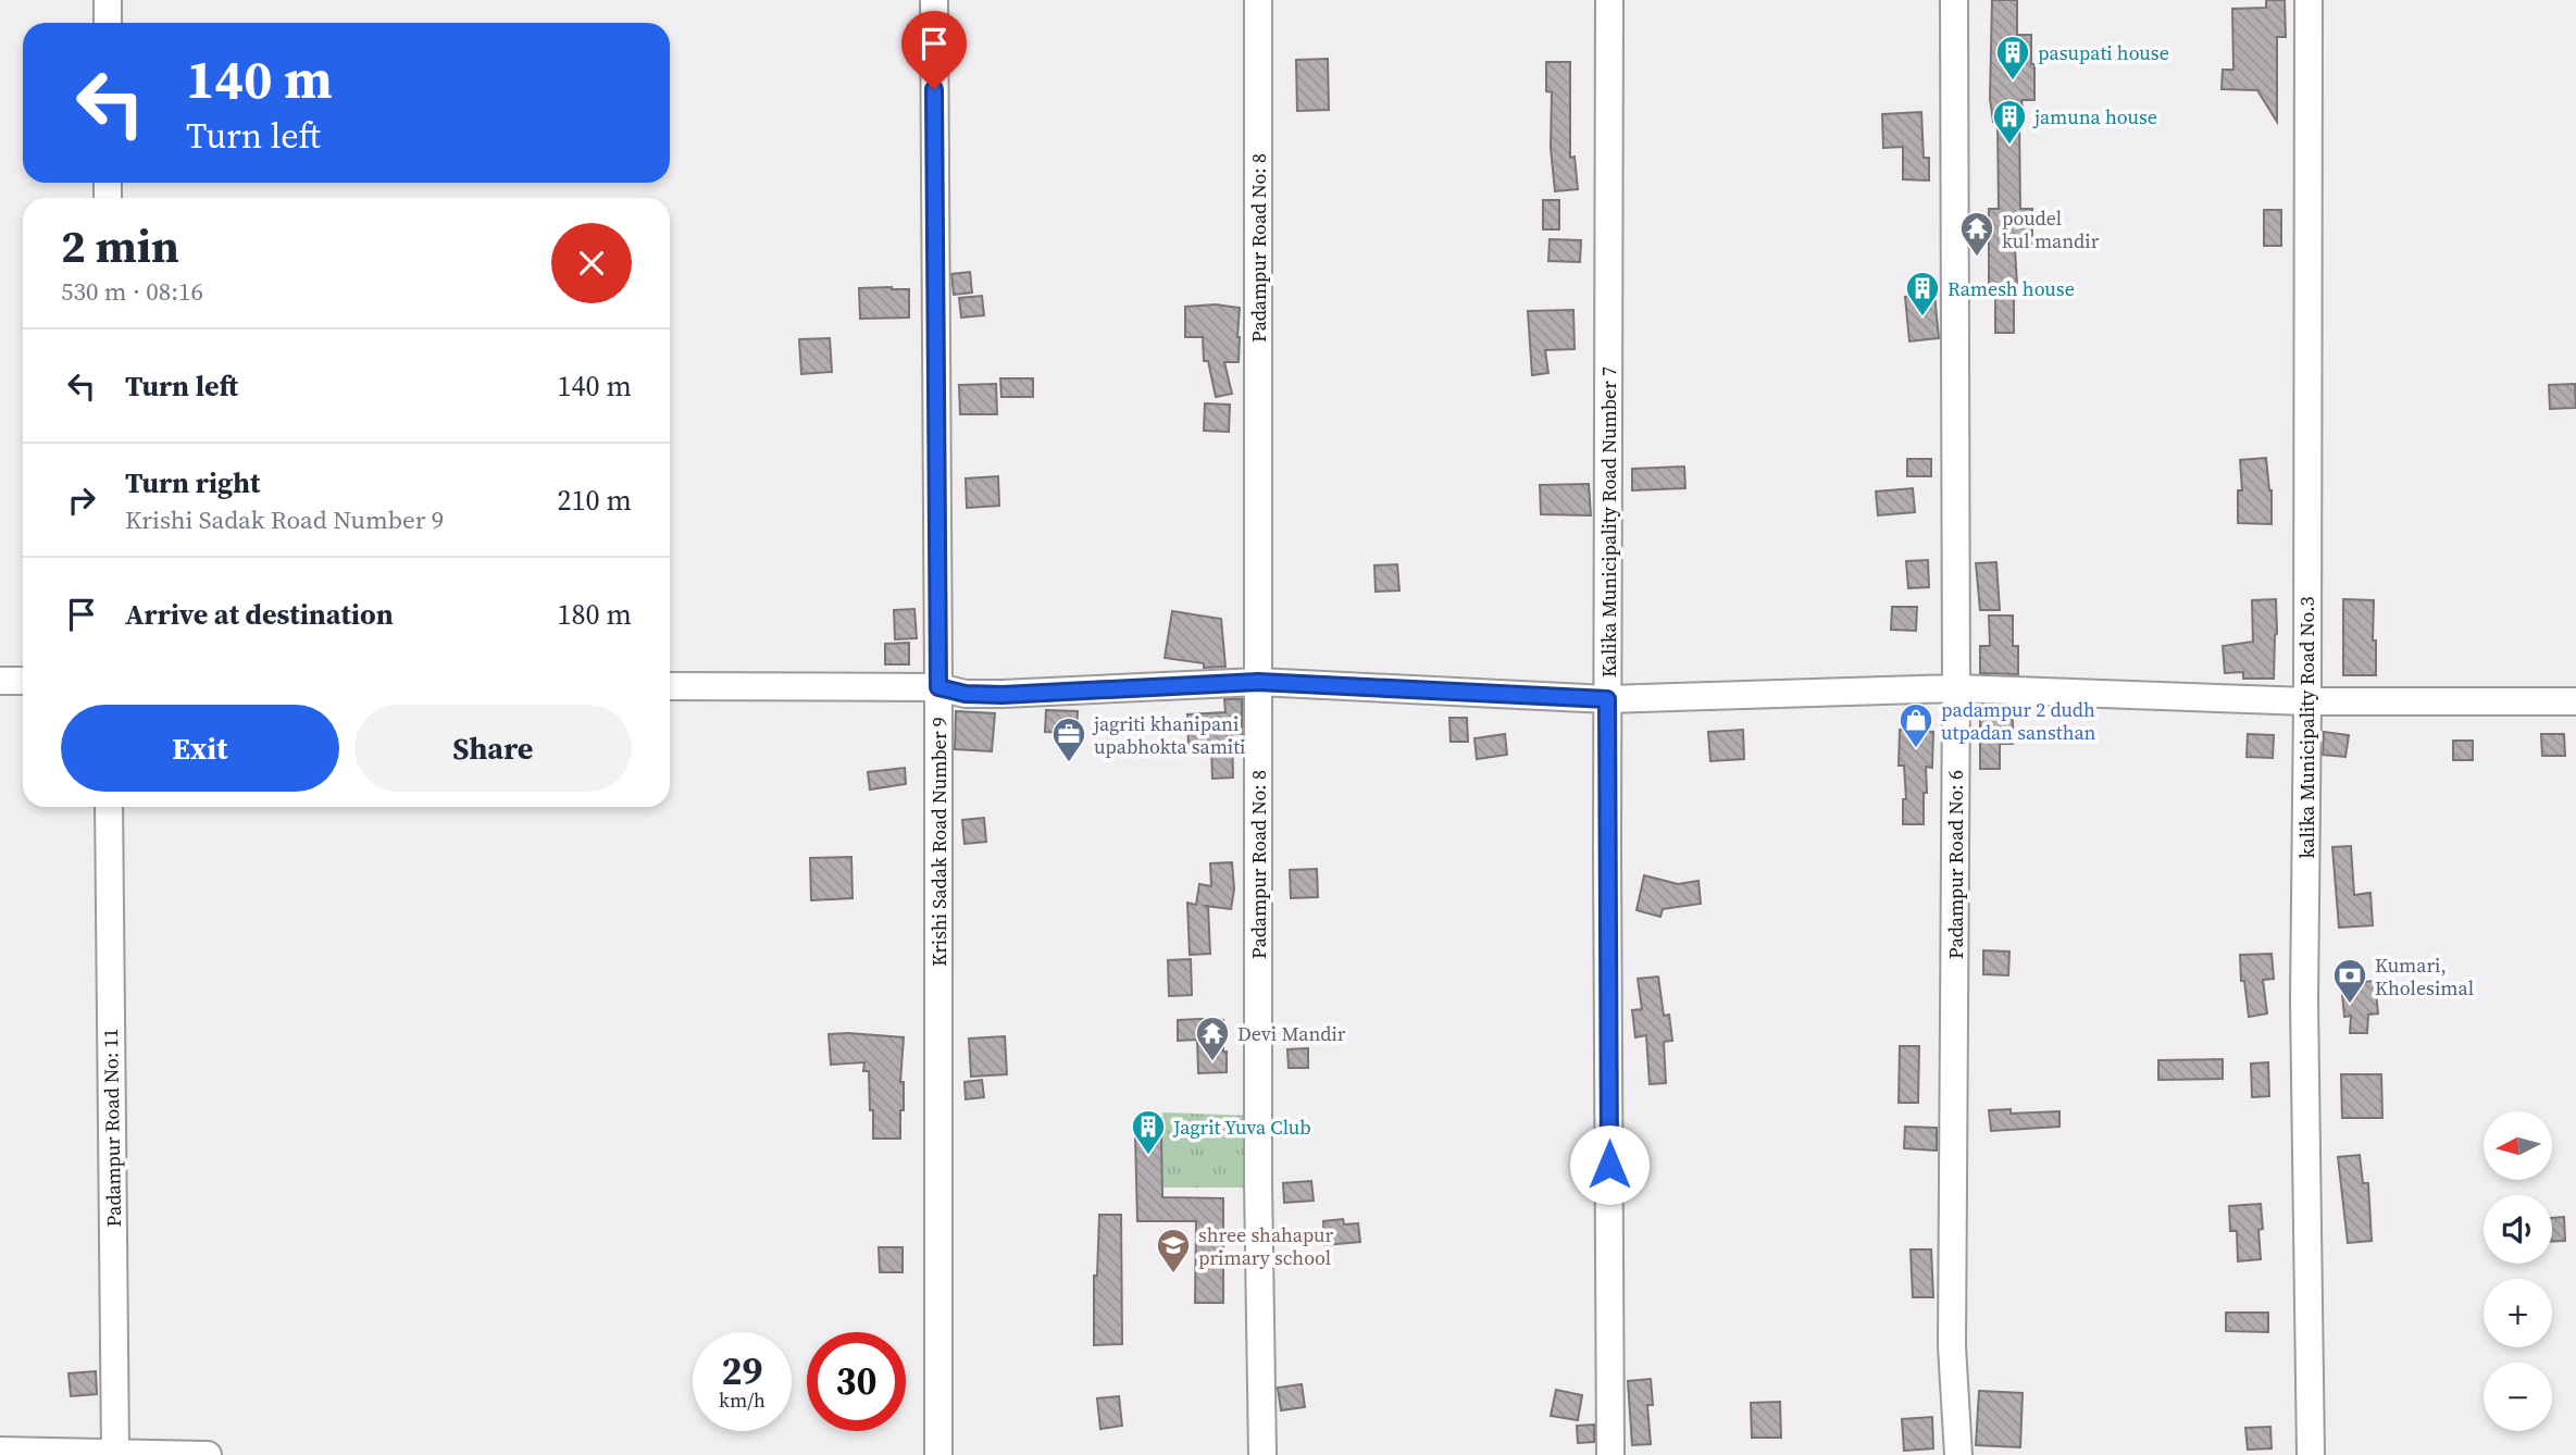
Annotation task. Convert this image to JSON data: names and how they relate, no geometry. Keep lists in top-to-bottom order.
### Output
{
  "streets": {
    "street": [
      "Padampur Road No: 8",
      "Kalika Municipality Road Number 7",
      "kalika Municipality Road No.3",
      "Krishi Sadak Road Number 9",
      "Padampur Road No: 6",
      "Padampur Road No: 11"
    ]
  },
  "places": {
    "building": [
      "pasupati house",
      "jamuna house",
      "Ramesh house",
      "Jagrit Yuva Club"
    ],
    "temple": ["poudel kul mandir", "Devi Mandir"],
    "shop": ["padampur 2 dudh utpadan sansthan"],
    "office": ["jagriti khanipani upabhokta samiti"],
    "bank": ["Kumari, Kholesimal"],
    "school or university": ["shree shahapur primary school"]
  },
  "north": "left",
  "page": {
    "turn": ["140 m", "Turn left"],
    "heading": ["2 min", "530 m · 08:16"],
    "list": [
      {
        "name": "Turn left",
        "value": "140 m"
      },
      {
        "name": "Turn right",
        "note": "Krishi Sadak Road Number 9",
        "value": "210 m"
      },
      {
        "name": "Arrive at destination",
        "value": "180 m"
      }
    ],
    "buttons": ["Exit", "Share"],
    "map_buttons": ["+", "−"],
    "speed": "29 km/h",
    "limit": "30"
  }
}
